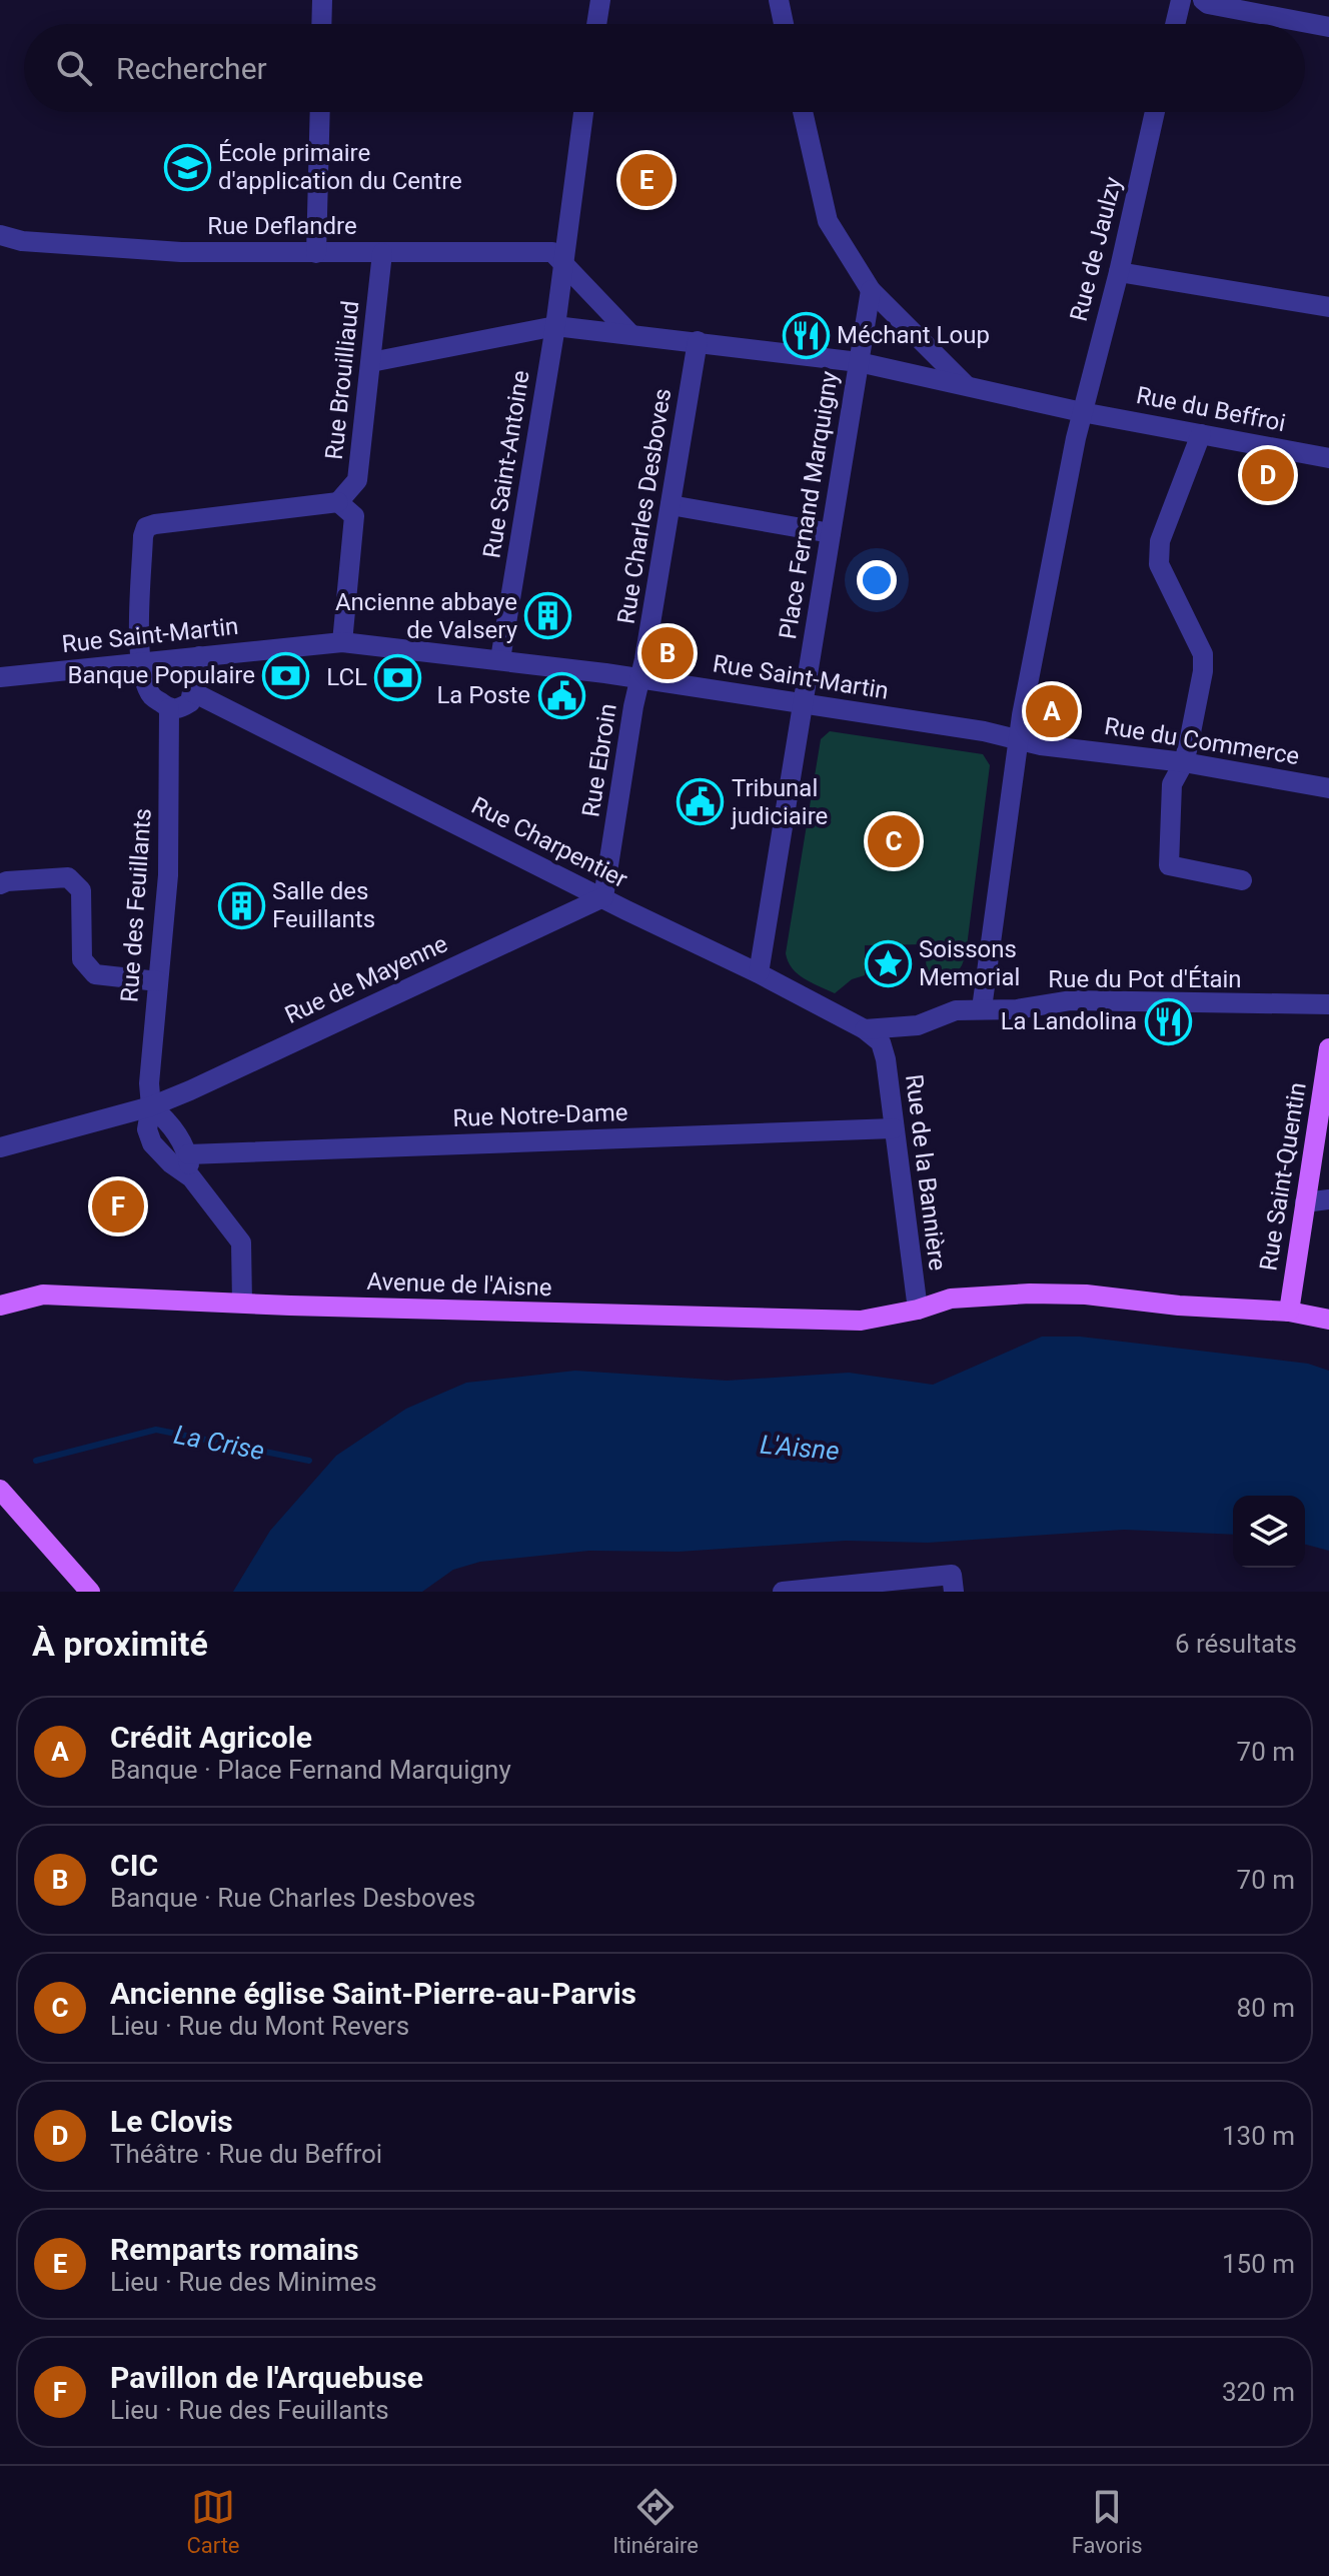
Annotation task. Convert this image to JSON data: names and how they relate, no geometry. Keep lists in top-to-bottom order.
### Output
{
  "streets": {
    "main road": ["Rue Saint-Quentin", "Avenue de l'Aisne"],
    "street": [
      "Rue Deflandre",
      "Rue de Jaulzy",
      "Rue Brouilliaud",
      "Rue du Beffroi",
      "Rue Saint-Antoine",
      "Place Fernand Marquigny",
      "Rue Charles Desboves",
      "Rue Saint-Martin",
      "Rue du Commerce",
      "Rue Ebroin",
      "Rue Charpentier",
      "Rue des Feuillants",
      "Rue de Mayenne",
      "Rue du Pot d'Étain",
      "Rue Notre-Dame",
      "Rue de la Bannière"
    ]
  },
  "crossings": [
    ["Rue Deflandre", "Rue Brouilliaud"],
    ["Rue Deflandre", "Rue Saint-Antoine"],
    ["Rue de Jaulzy", "Rue du Beffroi"],
    ["Rue Brouilliaud", "Rue du Beffroi"],
    ["Rue du Beffroi", "Rue Saint-Antoine"],
    ["Rue du Beffroi", "Place Fernand Marquigny"],
    ["Rue du Beffroi", "Rue Charles Desboves"],
    ["Rue Saint-Antoine", "Rue Saint-Martin"],
    ["Place Fernand Marquigny", "Rue Saint-Martin"],
    ["Place Fernand Marquigny", "Rue Charpentier"],
    ["Rue Charles Desboves", "Rue Saint-Martin"],
    ["Rue Charles Desboves", "Rue Ebroin"],
    ["Rue Saint-Martin", "Rue du Commerce"],
    ["Rue Saint-Martin", "Rue Ebroin"],
    ["Rue Ebroin", "Rue Charpentier"],
    ["Rue Ebroin", "Rue de Mayenne"],
    ["Rue Charpentier", "Rue de Mayenne"],
    ["Rue Charpentier", "Rue du Pot d'Étain"],
    ["Rue Charpentier", "Rue de la Bannière"],
    ["Rue des Feuillants", "Rue de Mayenne"],
    ["Rue des Feuillants", "Avenue de l'Aisne"],
    ["Rue du Pot d'Étain", "Rue de la Bannière"],
    ["Rue Notre-Dame", "Rue de la Bannière"],
    ["Rue de la Bannière", "Avenue de l'Aisne"],
    ["Rue Saint-Quentin", "Avenue de l'Aisne"]
  ],
  "water": ["La Crise", "L'Aisne"],
  "places": {
    "school or university": ["École primaire d'application du Centre"],
    "restaurant": ["Méchant Loup", "La Landolina"],
    "building": ["Ancienne abbaye de Valsery", "Salle des Feuillants"],
    "bank": ["Banque Populaire", "LCL"],
    "public building": ["La Poste", "Tribunal judiciaire"],
    "place": ["Soissons Memorial"]
  },
  "page": {
    "search": "Rechercher",
    "pins": [
      "E",
      "D",
      "B",
      "A",
      "C",
      "F"
    ],
    "heading": ["À proximité", "6 résultats"],
    "list": [
      {
        "mark": "A",
        "name": "Crédit Agricole",
        "note": "Banque · Place Fernand Marquigny",
        "value": "70 m"
      },
      {
        "mark": "B",
        "name": "CIC",
        "note": "Banque · Rue Charles Desboves",
        "value": "70 m"
      },
      {
        "mark": "C",
        "name": "Ancienne église Saint-Pierre-au-Parvis",
        "note": "Lieu · Rue du Mont Revers",
        "value": "80 m"
      },
      {
        "mark": "D",
        "name": "Le Clovis",
        "note": "Théâtre · Rue du Beffroi",
        "value": "130 m"
      },
      {
        "mark": "E",
        "name": "Remparts romains",
        "note": "Lieu · Rue des Minimes",
        "value": "150 m"
      },
      {
        "mark": "F",
        "name": "Pavillon de l'Arquebuse",
        "note": "Lieu · Rue des Feuillants",
        "value": "320 m"
      }
    ],
    "nav": ["Carte", "Itinéraire", "Favoris"]
  }
}
